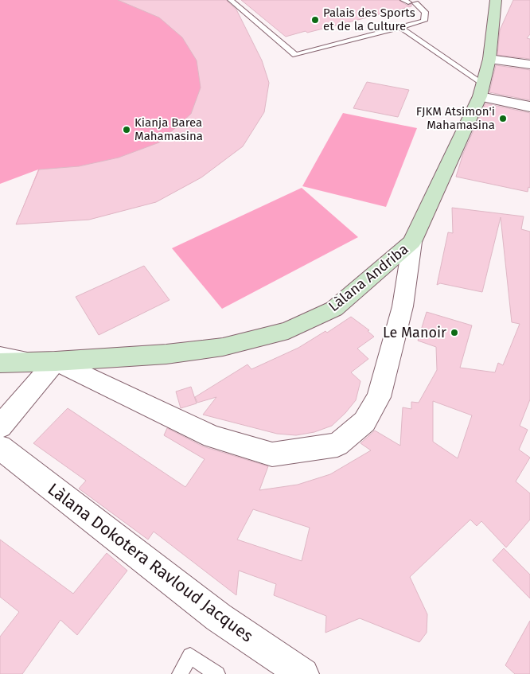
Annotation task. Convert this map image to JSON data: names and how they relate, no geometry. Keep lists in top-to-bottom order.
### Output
{
  "streets": {
    "street": ["Làlana Andriba", "Làlana Dokotera Ravloud Jacques"]
  },
  "places": [
    "Palais des Sports et de la Culture",
    "FJKM Atsimon'i Mahamasina",
    "Kianja Barea Mahamasina",
    "Le Manoir"
  ]
}
